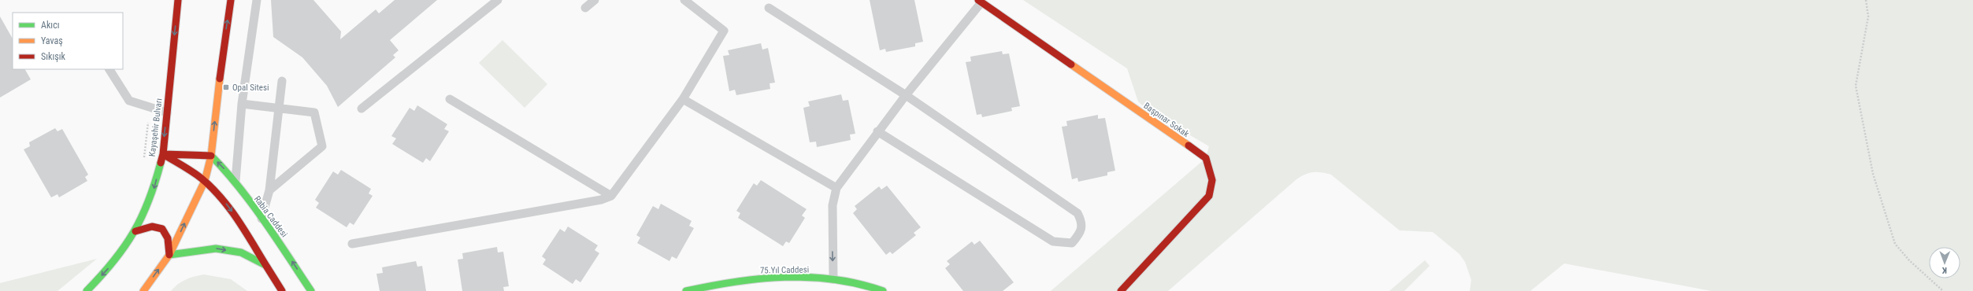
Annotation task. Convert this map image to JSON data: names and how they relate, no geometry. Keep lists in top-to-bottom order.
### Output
{
  "streets": {
    "main road": [
      "Başpınar Sokak",
      "Kayaşehir Bulvarı",
      "Rabia Caddesi",
      "75.Yıl Caddesi"
    ]
  },
  "places": {
    "transit": ["Opal Sitesi"]
  },
  "legend": ["Akıcı", "Yavaş", "Sıkışık"],
  "north": "bottom"
}
